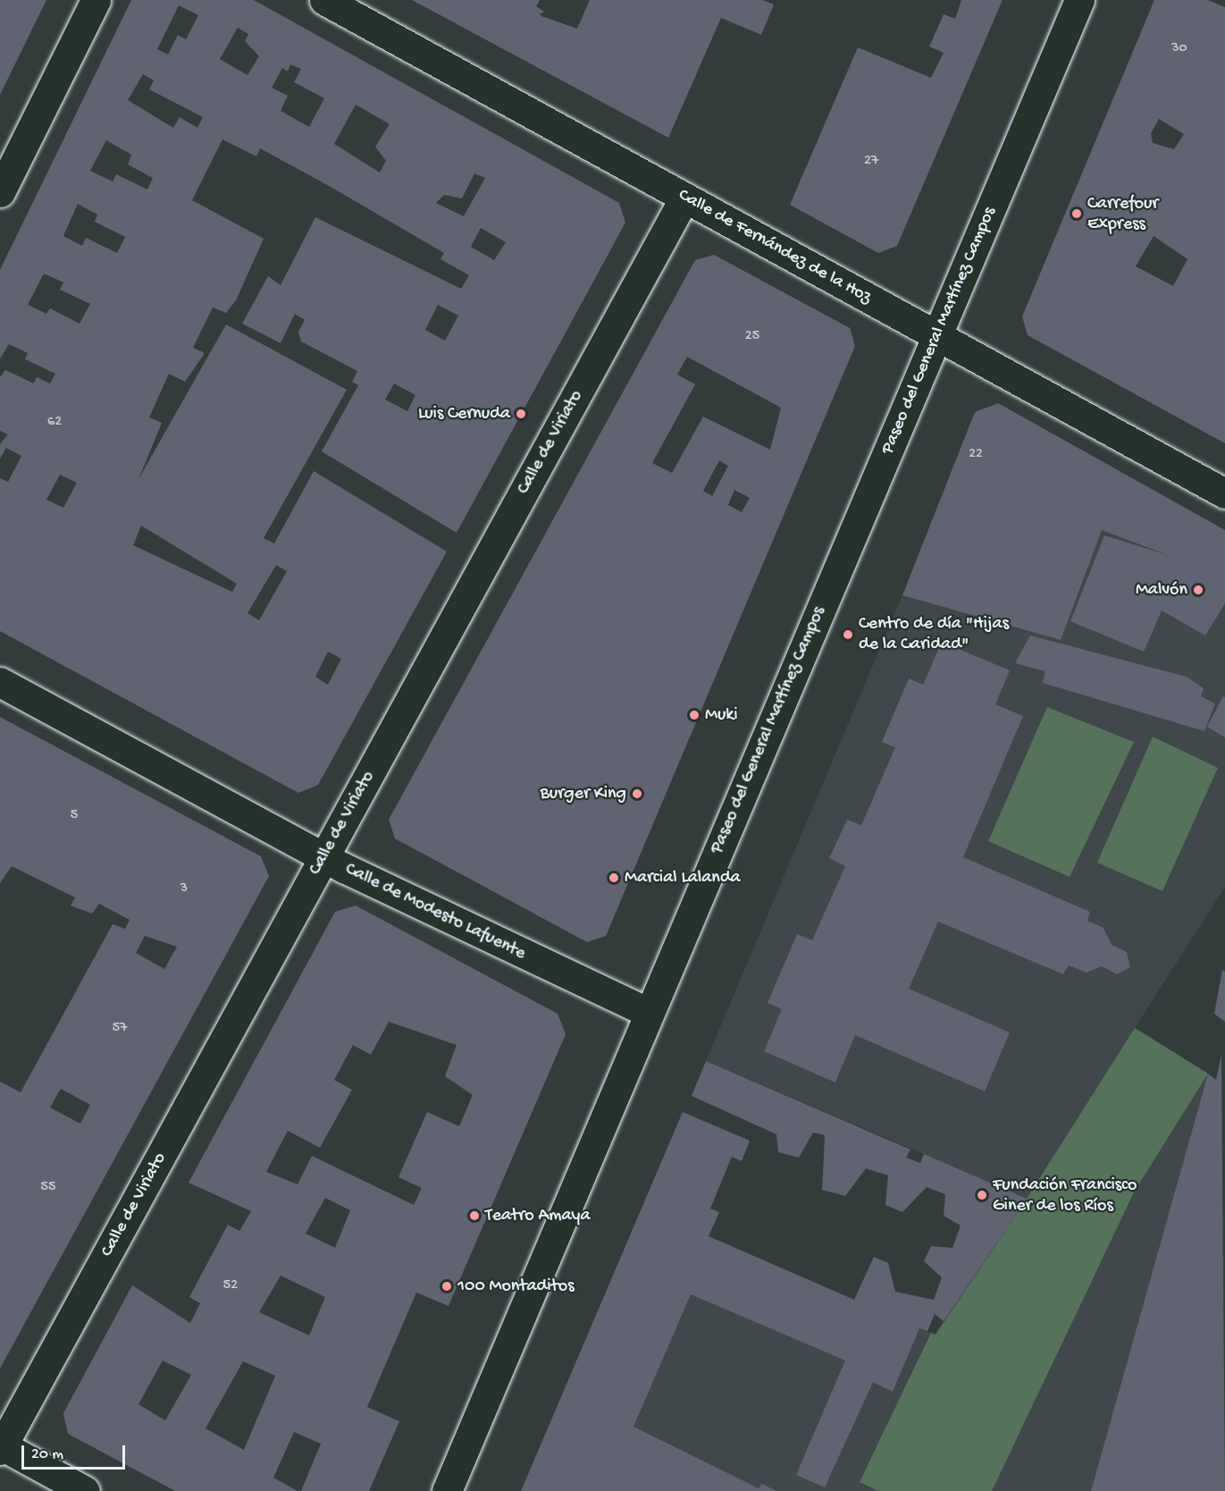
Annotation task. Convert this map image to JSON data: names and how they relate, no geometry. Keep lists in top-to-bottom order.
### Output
{
  "streets": {
    "street": [
      "Calle de Fernández de la Hoz",
      "Paseo del General Martínez Campos",
      "Calle de Viriato",
      "Calle de Modesto Lafuente"
    ]
  },
  "crossings": [
    ["Calle de Fernández de la Hoz", "Paseo del General Martínez Campos"],
    ["Calle de Fernández de la Hoz", "Calle de Viriato"],
    ["Paseo del General Martínez Campos", "Calle de Modesto Lafuente"],
    ["Calle de Viriato", "Calle de Modesto Lafuente"]
  ],
  "places": [
    "Carrefour Express",
    "Luis Cernuda",
    "Malvón",
    "Centro de día \"Hijas de la Caridad\"",
    "Muki",
    "Burger King",
    "Marcial Lalanda",
    "Fundación Francisco Giner de los Ríos",
    "Teatro Amaya",
    "100 Montaditos"
  ],
  "house_numbers": [
    "30",
    "27",
    "25",
    "62",
    "22",
    "5",
    "3",
    "57",
    "55",
    "52"
  ],
  "scale_bar": "20 m"
}
